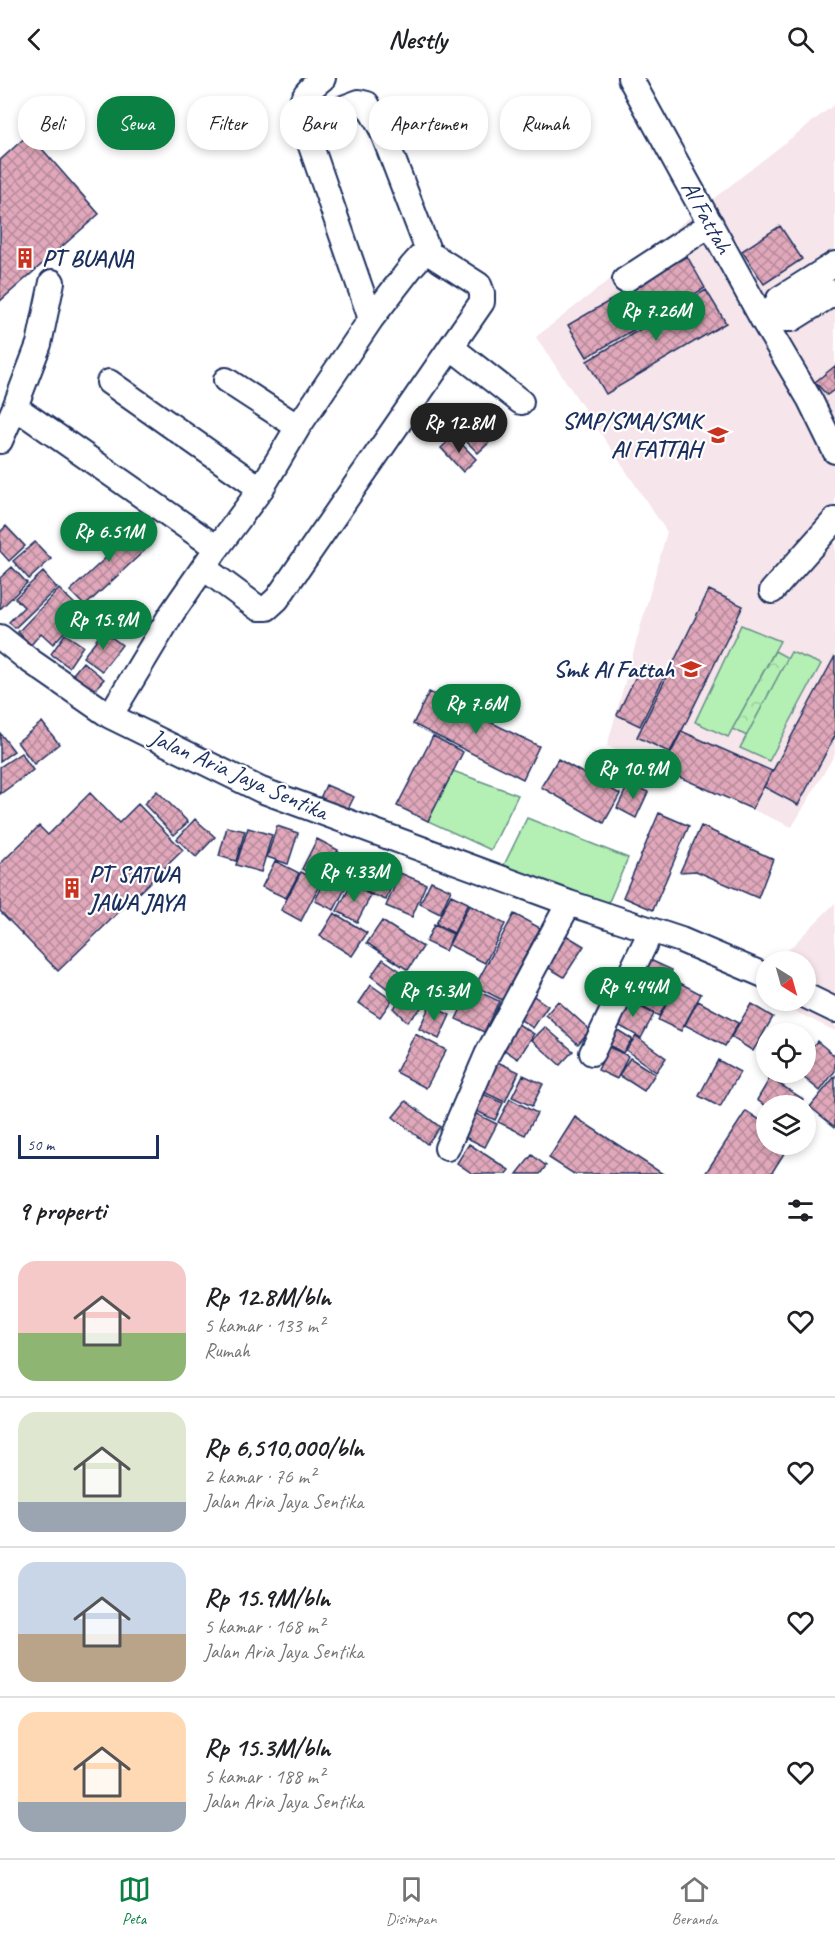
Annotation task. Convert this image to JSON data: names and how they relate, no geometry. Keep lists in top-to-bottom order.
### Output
{
  "streets": {
    "street": ["Al Fattah", "Jalan Aria Jaya Sentika"]
  },
  "places": {
    "building": ["PT BUANA", "PT SATWA JAWA JAYA"],
    "school or university": ["SMP/SMA/SMK Al FATTAH", "Smk Al Fattah"]
  },
  "scale_bar": "50 m",
  "north": "bottom right",
  "page": {
    "header": "Nestly",
    "chip": [
      "Beli",
      "Sewa",
      "Filter",
      "Baru",
      "Apartemen",
      "Rumah"
    ],
    "price": [
      "Rp 7.26M",
      "Rp 12.8M",
      "Rp 6.51M",
      "Rp 15.9M",
      "Rp 7.6M",
      "Rp 10.9M",
      "Rp 4.33M",
      "Rp 4.44M",
      "Rp 15.3M"
    ],
    "scale": "50 m",
    "heading": "9 properti",
    "list": [
      {
        "name": "Rp 12.8M/bln",
        "note": "5 kamar · 133 m² · Rumah"
      },
      {
        "name": "Rp 6,510,000/bln",
        "note": "2 kamar · 76 m² · Jalan Aria Jaya Sentika"
      },
      {
        "name": "Rp 15.9M/bln",
        "note": "5 kamar · 168 m² · Jalan Aria Jaya Sentika"
      },
      {
        "name": "Rp 15.3M/bln",
        "note": "5 kamar · 188 m² · Jalan Aria Jaya Sentika"
      }
    ],
    "tabs": ["Peta", "Disimpan", "Beranda"]
  }
}
